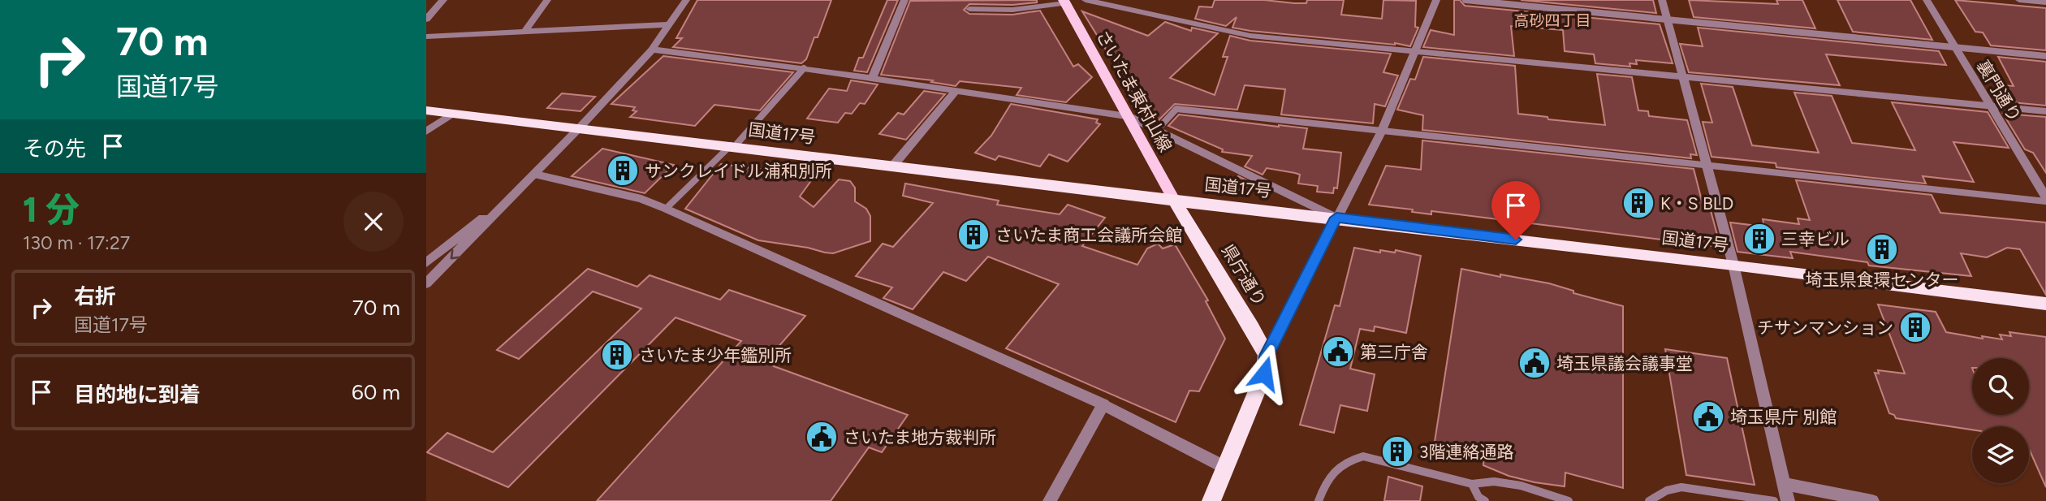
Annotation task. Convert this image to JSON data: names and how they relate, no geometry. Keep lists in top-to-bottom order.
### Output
{
  "streets": {
    "highway": ["国道17号", "県庁通り"],
    "main road": ["さいたま東村山線"],
    "street": ["裏門通り"]
  },
  "crossings": [
    ["さいたま東村山線", "国道17号"],
    ["さいたま東村山線", "県庁通り"],
    ["国道17号", "県庁通り"]
  ],
  "districts": ["高砂四丁目"],
  "places": {
    "building": [
      "サンクレイドル浦和別所",
      "K・S BLD",
      "さいたま商工会議所会館",
      "三幸ビル",
      "埼玉県食環センター",
      "チサンマンション",
      "さいたま少年鑑別所",
      "3階連絡通路"
    ],
    "public building": [
      "第三庁舎",
      "埼玉県議会議事堂",
      "埼玉県庁 別館",
      "さいたま地方裁判所"
    ]
  },
  "page": {
    "turn": ["70 m", "国道17号"],
    "then": "その先",
    "heading": ["1 分", "130 m · 17:27"],
    "list": [
      {
        "name": "右折",
        "note": "国道17号",
        "value": "70 m"
      },
      {
        "name": "目的地に到着",
        "value": "60 m"
      }
    ]
  }
}
